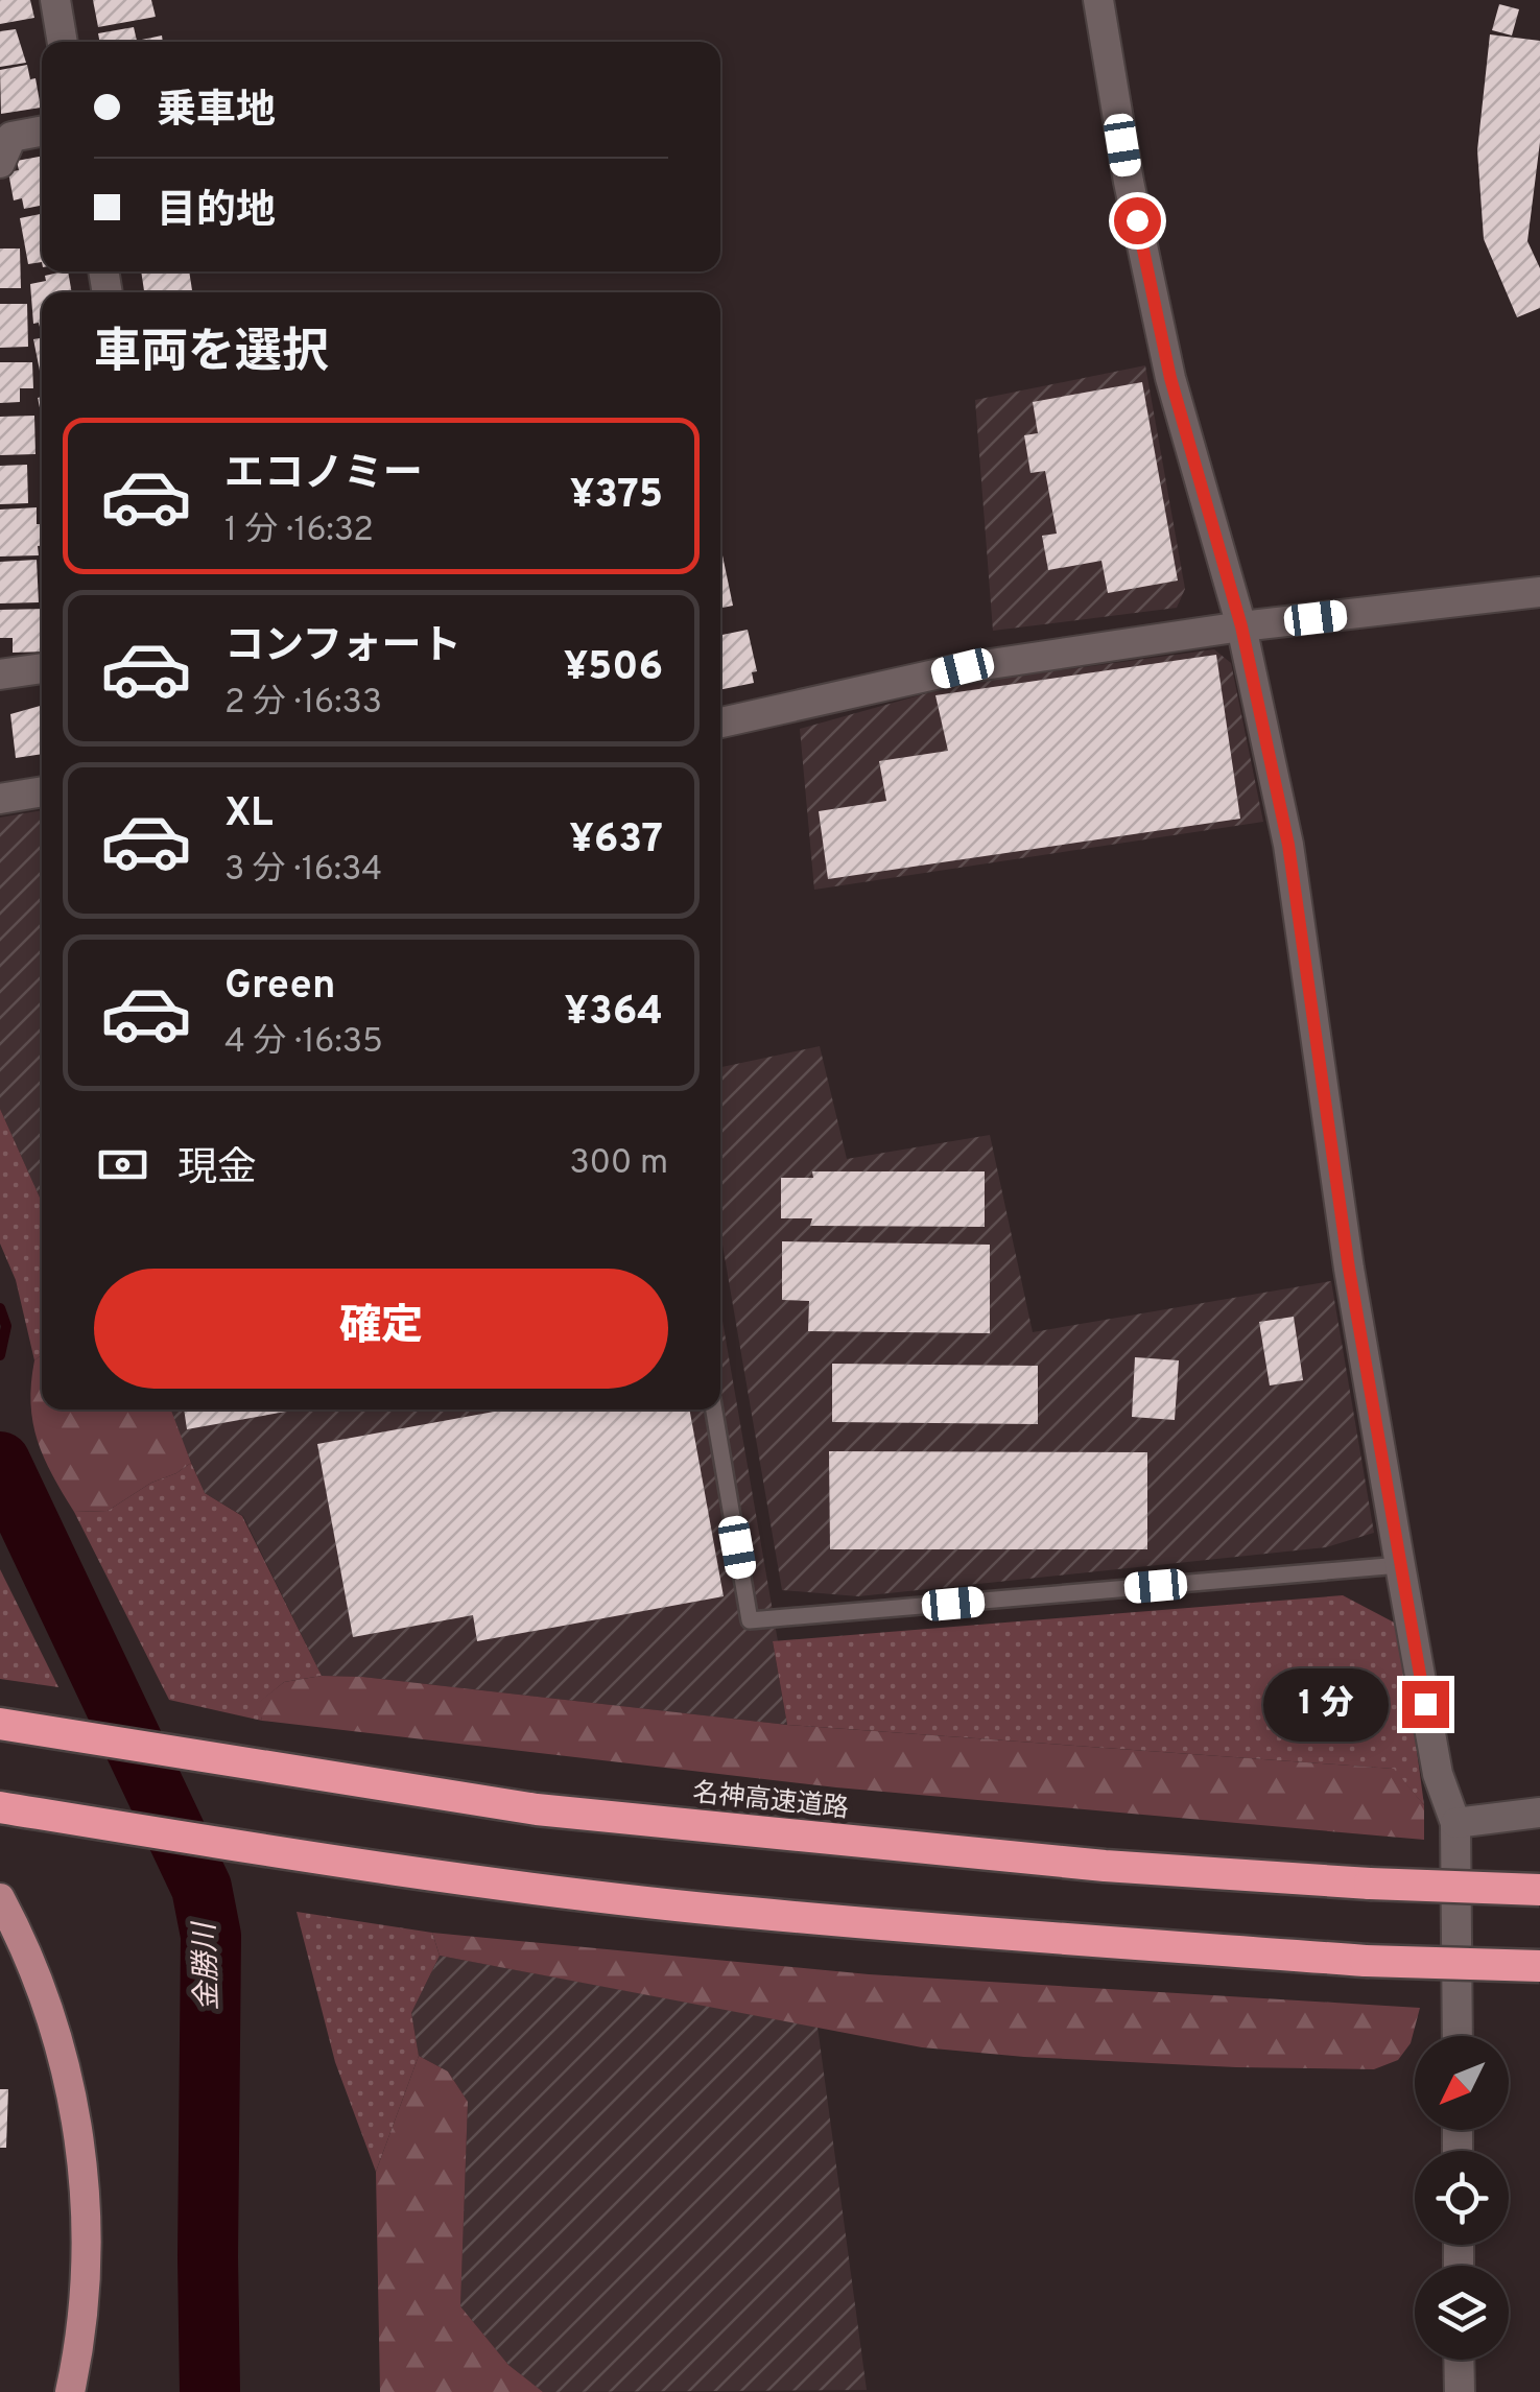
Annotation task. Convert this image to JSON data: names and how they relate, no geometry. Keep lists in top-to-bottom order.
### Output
{
  "streets": {
    "highway": ["名神高速道路"]
  },
  "water": ["金勝川"],
  "north": "bottom left",
  "page": {
    "banner": ["乗車地", "目的地"],
    "heading": "車両を選択",
    "list": [
      {
        "name": "エコノミー",
        "note": "1 分 · 16:32",
        "value": "¥375"
      },
      {
        "name": "コンフォート",
        "note": "2 分 · 16:33",
        "value": "¥506"
      },
      {
        "name": "XL",
        "note": "3 分 · 16:34",
        "value": "¥637"
      },
      {
        "name": "Green",
        "note": "4 分 · 16:35",
        "value": "¥364"
      }
    ],
    "pay": ["現金", "300 m"],
    "buttons": "確定",
    "bubble": "1 分"
  }
}
